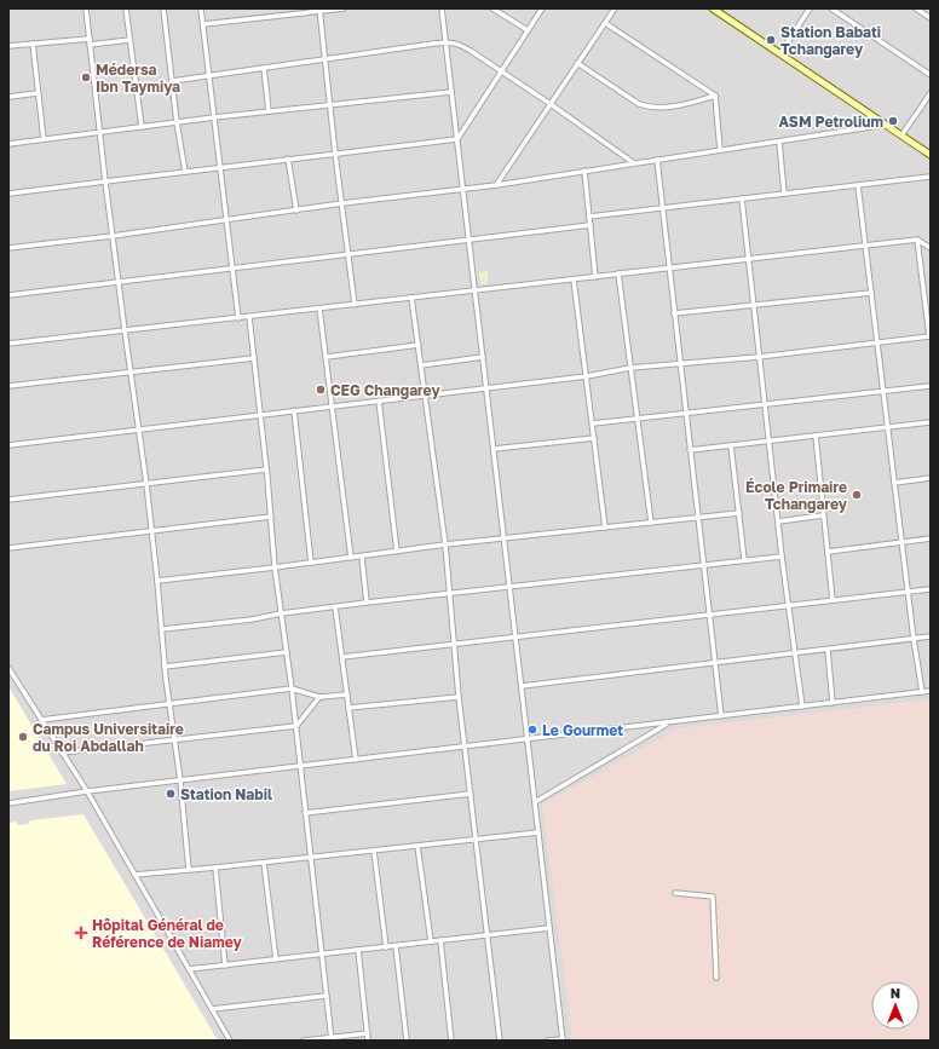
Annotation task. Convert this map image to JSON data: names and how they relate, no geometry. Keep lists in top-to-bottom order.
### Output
{
  "places": {
    "other": [
      "Station Babati Tchangarey",
      "Médersa Ibn Taymiya",
      "ASM Petrolium",
      "CEG Changarey",
      "École Primaire Tchangarey",
      "Le Gourmet",
      "Campus Universitaire du Roi Abdallah",
      "Station Nabil"
    ],
    "health": ["Hôpital Général de Référence de Niamey"]
  },
  "north": "top"
}
